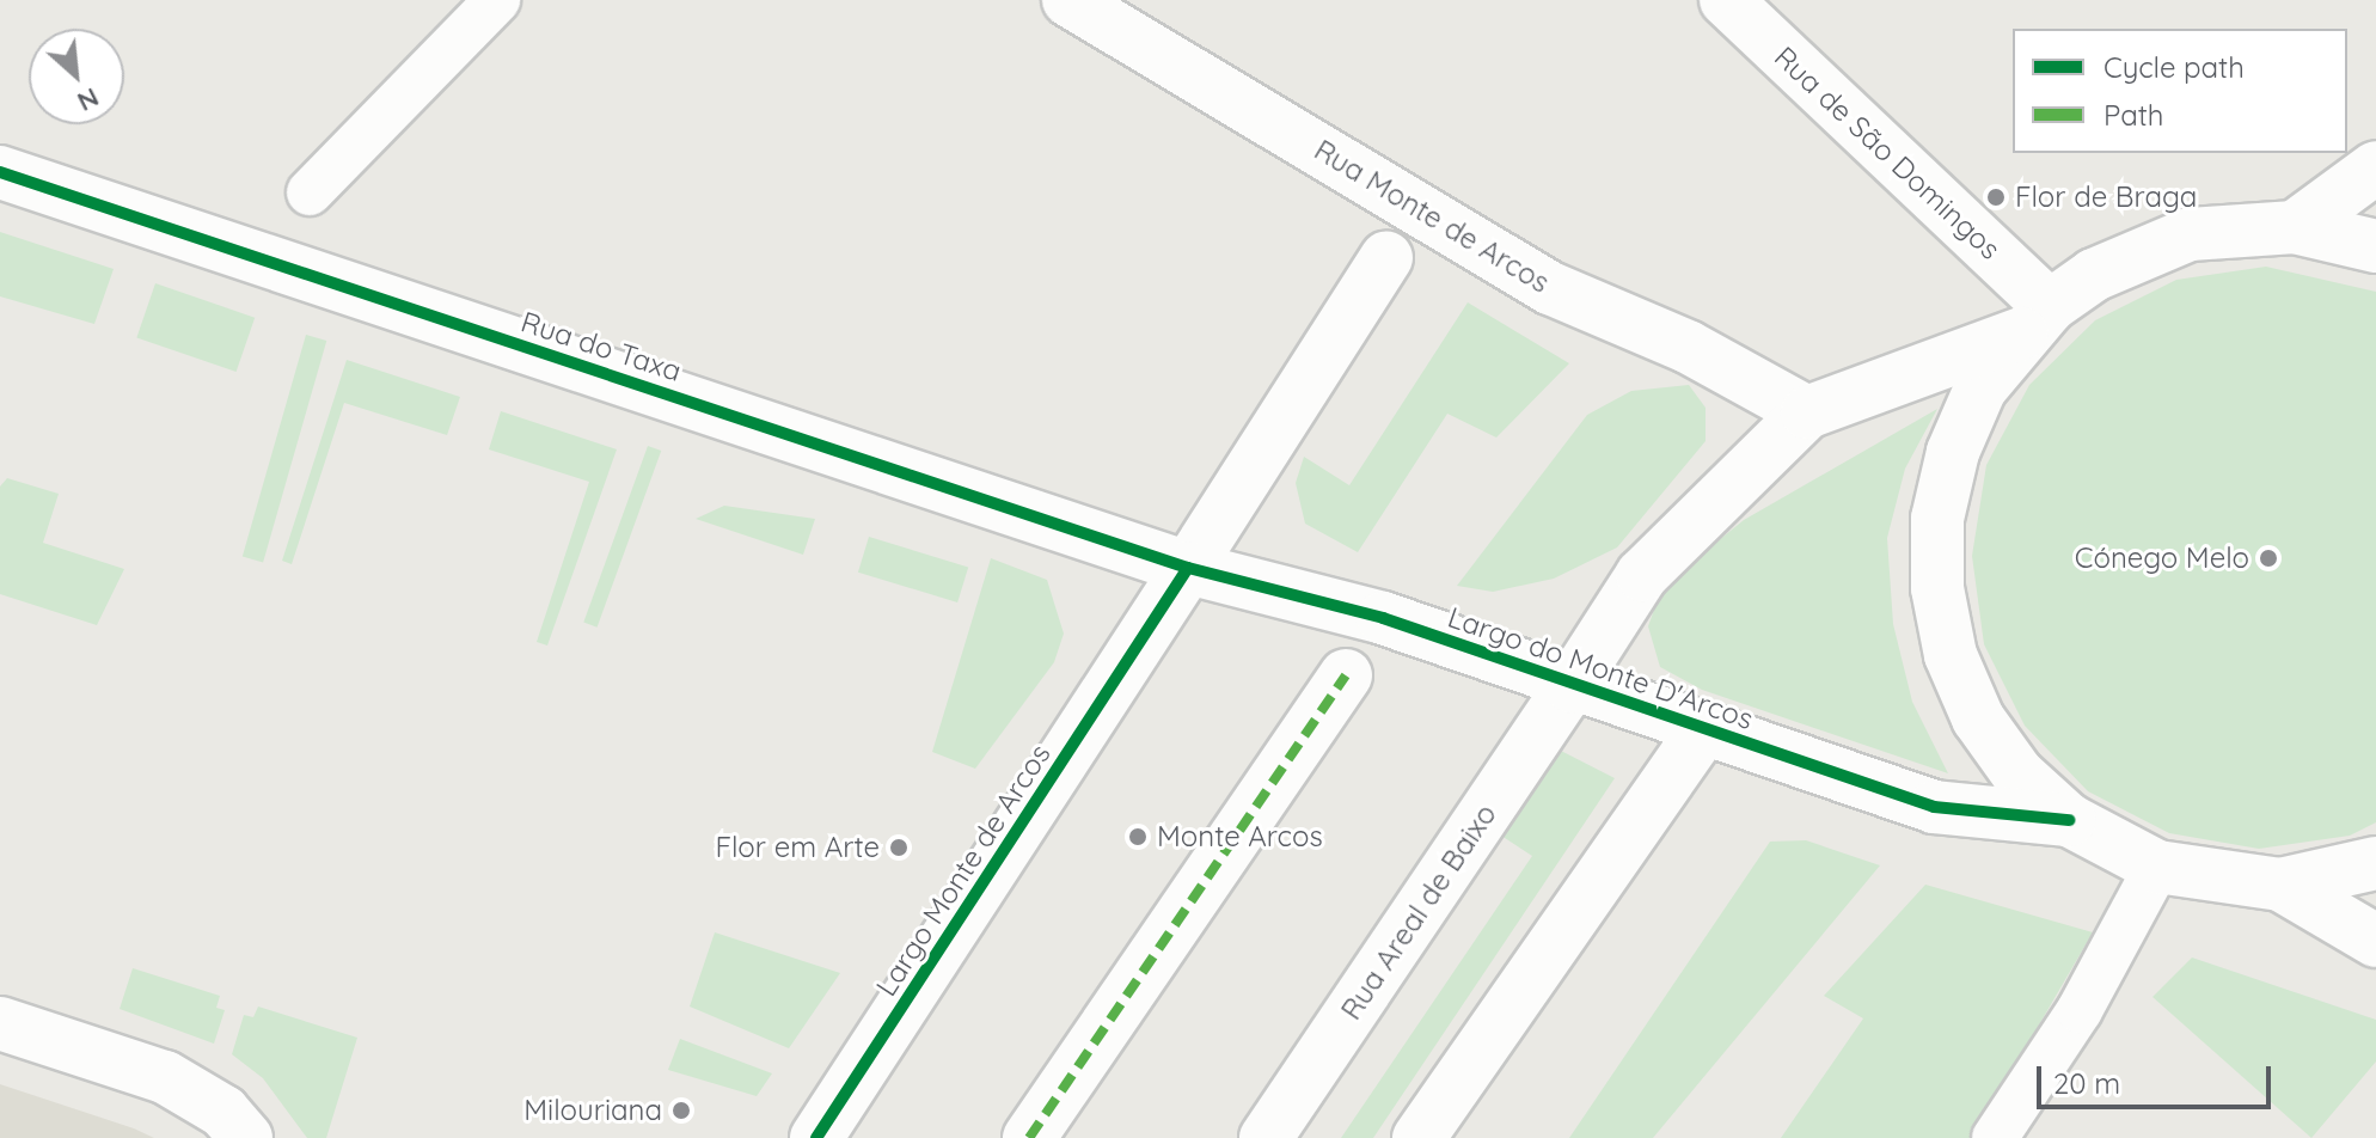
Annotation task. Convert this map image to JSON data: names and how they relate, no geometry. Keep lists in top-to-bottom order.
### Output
{
  "streets": {
    "street": [
      "Rua de São Domingos",
      "Rua Monte de Arcos",
      "Rua do Taxa",
      "Largo do Monte D'Arcos",
      "Largo Monte de Arcos",
      "Rua Areal de Baixo"
    ]
  },
  "crossings": [
    ["Rua Monte de Arcos", "Rua Areal de Baixo"],
    ["Rua do Taxa", "Largo do Monte D'Arcos"],
    ["Rua do Taxa", "Largo Monte de Arcos"],
    ["Largo do Monte D'Arcos", "Largo Monte de Arcos"],
    ["Largo do Monte D'Arcos", "Rua Areal de Baixo"]
  ],
  "places": [
    "Flor de Braga",
    "Cónego Melo",
    "Monte Arcos",
    "Flor em Arte",
    "Milouriana"
  ],
  "legend": ["Cycle path", "Path"],
  "scale_bar": "20 m",
  "north": "bottom right"
}
